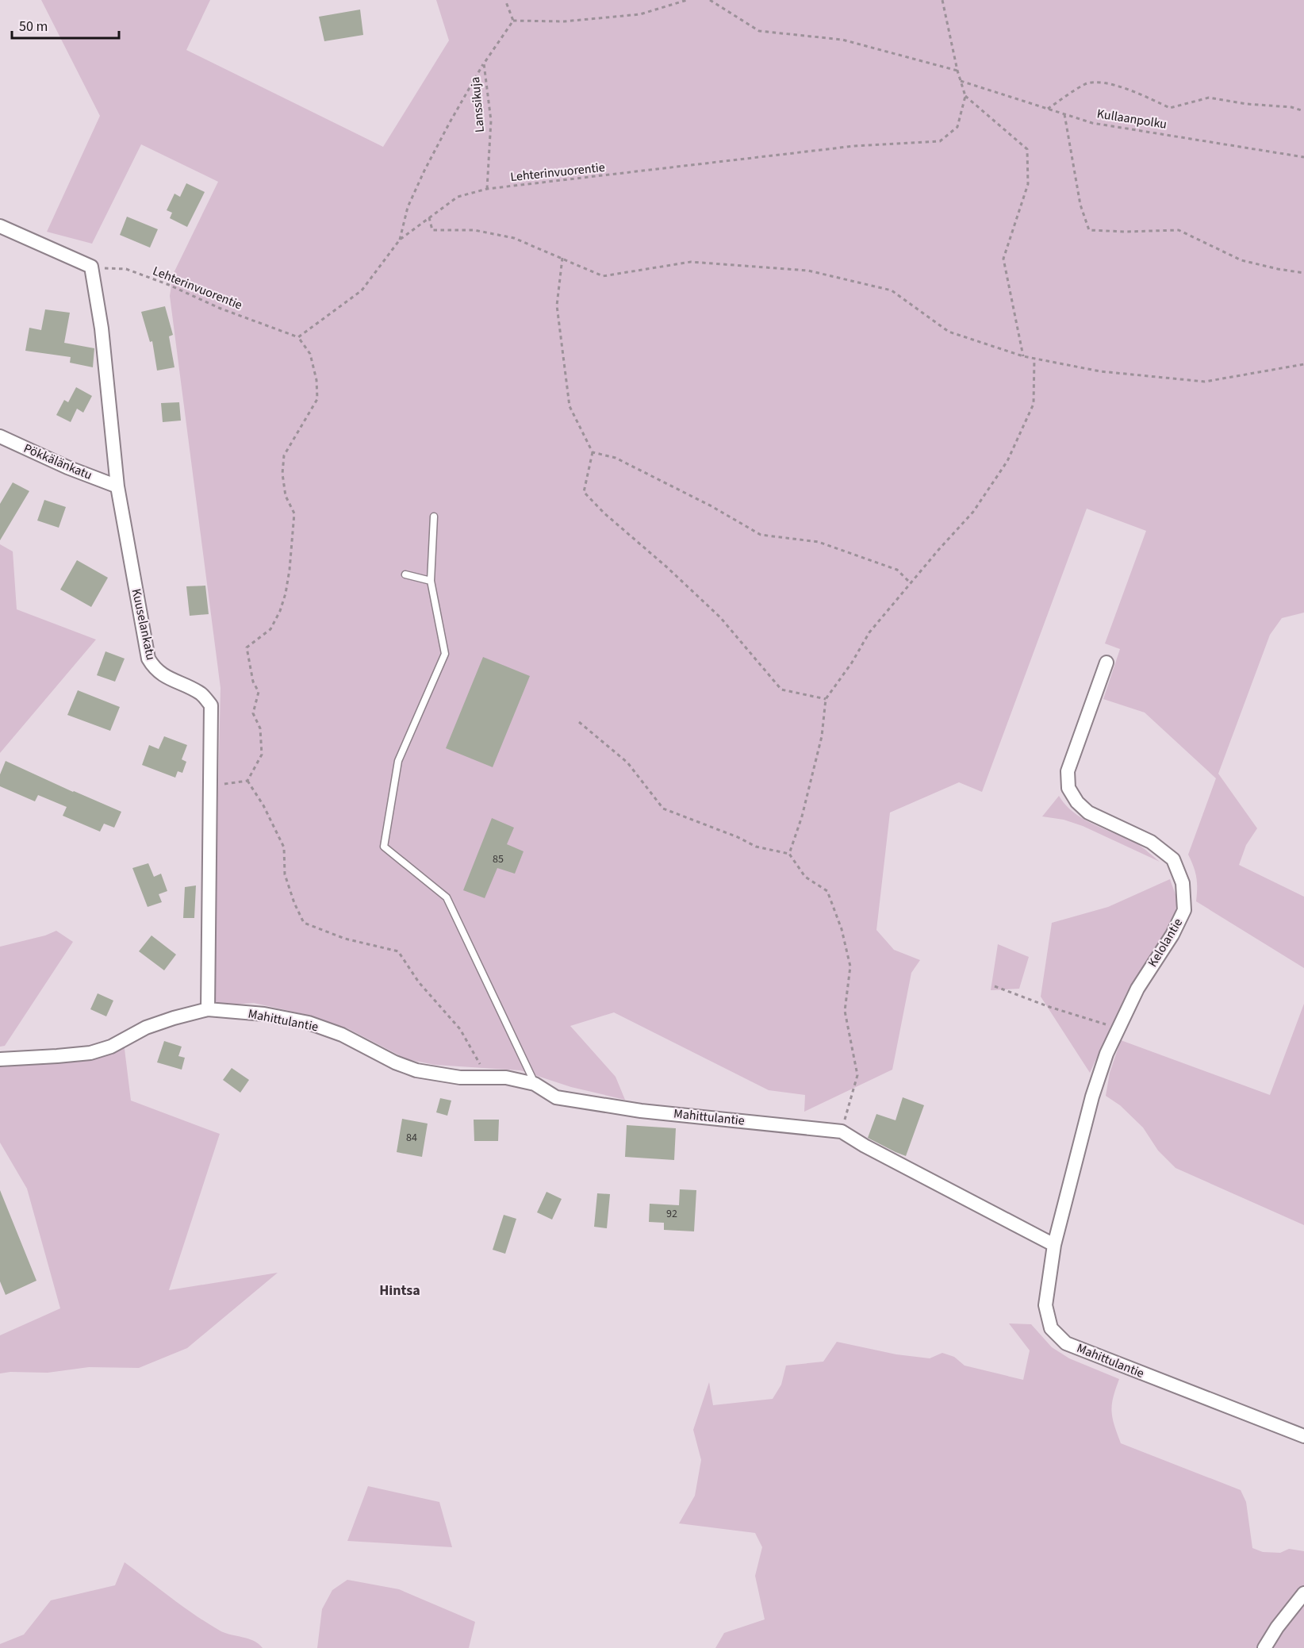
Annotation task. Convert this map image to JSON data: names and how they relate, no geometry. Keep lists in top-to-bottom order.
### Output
{
  "streets": {
    "street": [
      "Pökkälänkatu",
      "Kuuselankatu",
      "Kelolantie",
      "Mahittulantie"
    ],
    "path": ["Lanssikuja", "Kullaanpolku", "Lehterinvuorentie"]
  },
  "crossings": [
    ["Lanssikuja", "Lehterinvuorentie"],
    ["Lehterinvuorentie", "Kuuselankatu"],
    ["Pökkälänkatu", "Kuuselankatu"],
    ["Kuuselankatu", "Mahittulantie"],
    ["Kelolantie", "Mahittulantie"]
  ],
  "districts": ["Hintsa"],
  "house_numbers": ["85", "84", "92"],
  "scale_bar": "50 m"
}
